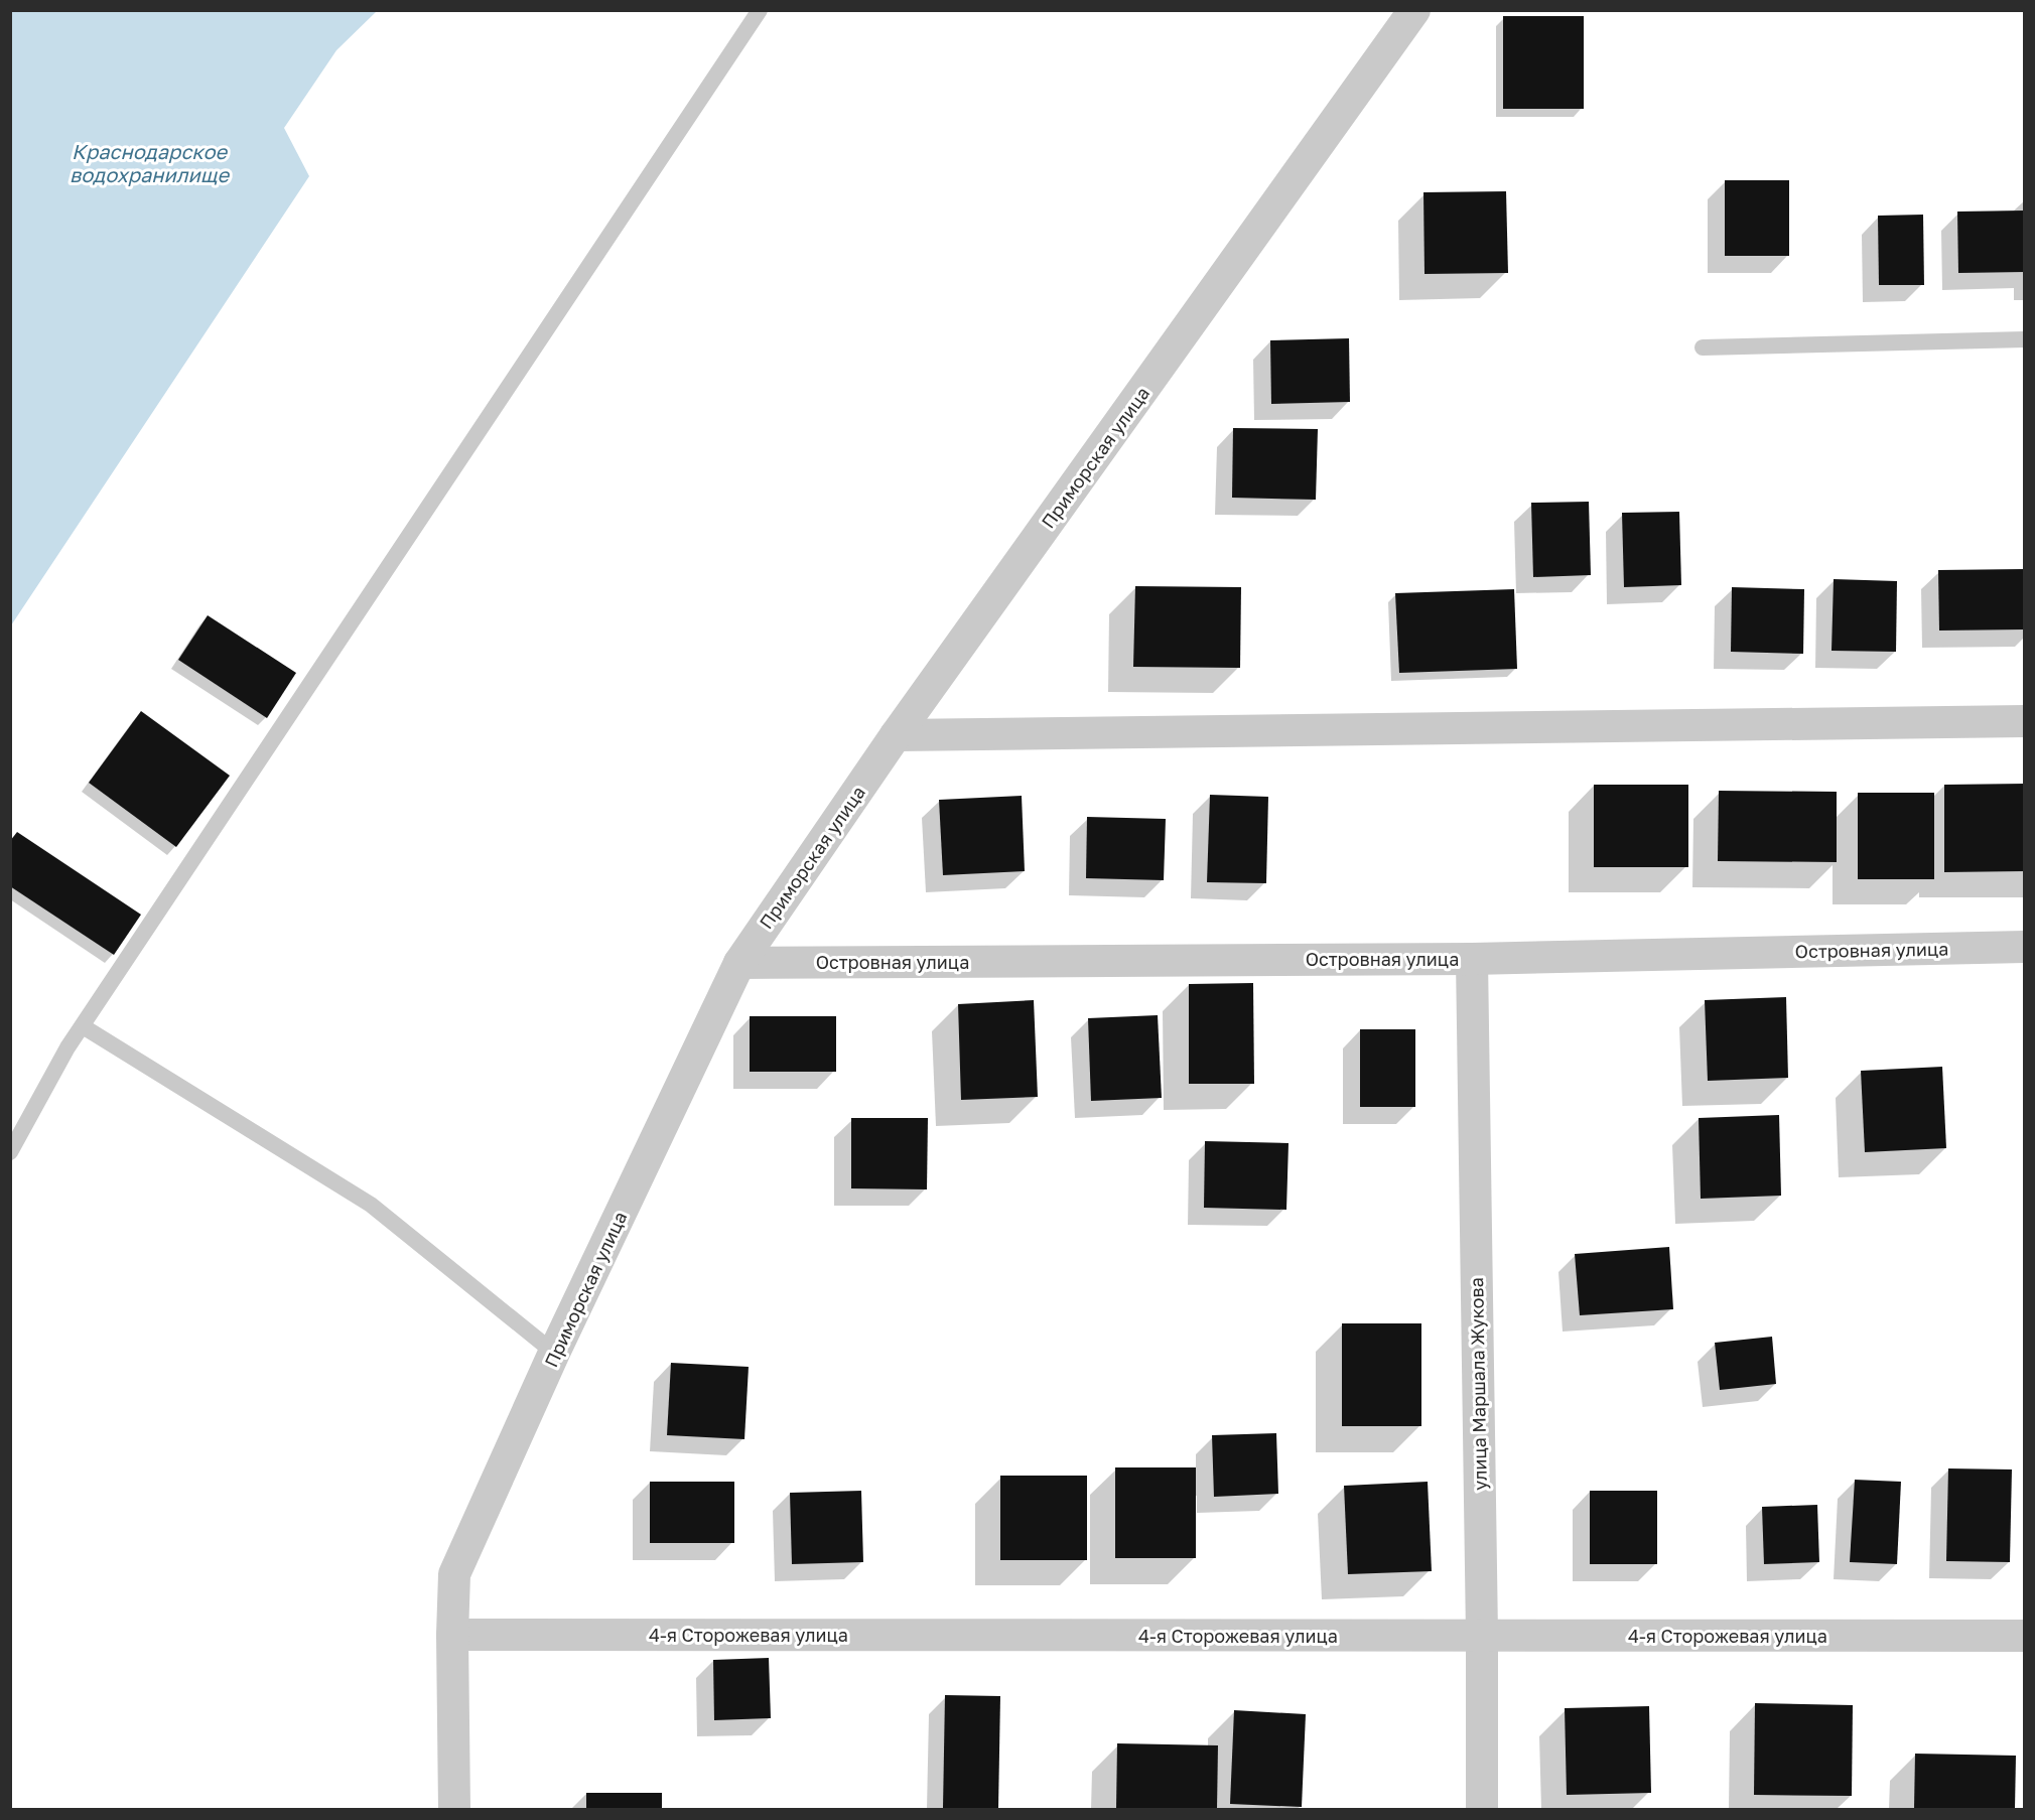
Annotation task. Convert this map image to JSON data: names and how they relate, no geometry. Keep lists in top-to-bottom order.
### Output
{
  "streets": {
    "street": [
      "Приморская улица",
      "Островная улица",
      "улица Маршала Жукова",
      "4-я Сторожевая улица"
    ]
  },
  "crossings": [
    ["Приморская улица", "Островная улица"],
    ["Приморская улица", "4-я Сторожевая улица"],
    ["Островная улица", "улица Маршала Жукова"],
    ["улица Маршала Жукова", "4-я Сторожевая улица"]
  ],
  "water": ["Краснодарское водохранилище"]
}
